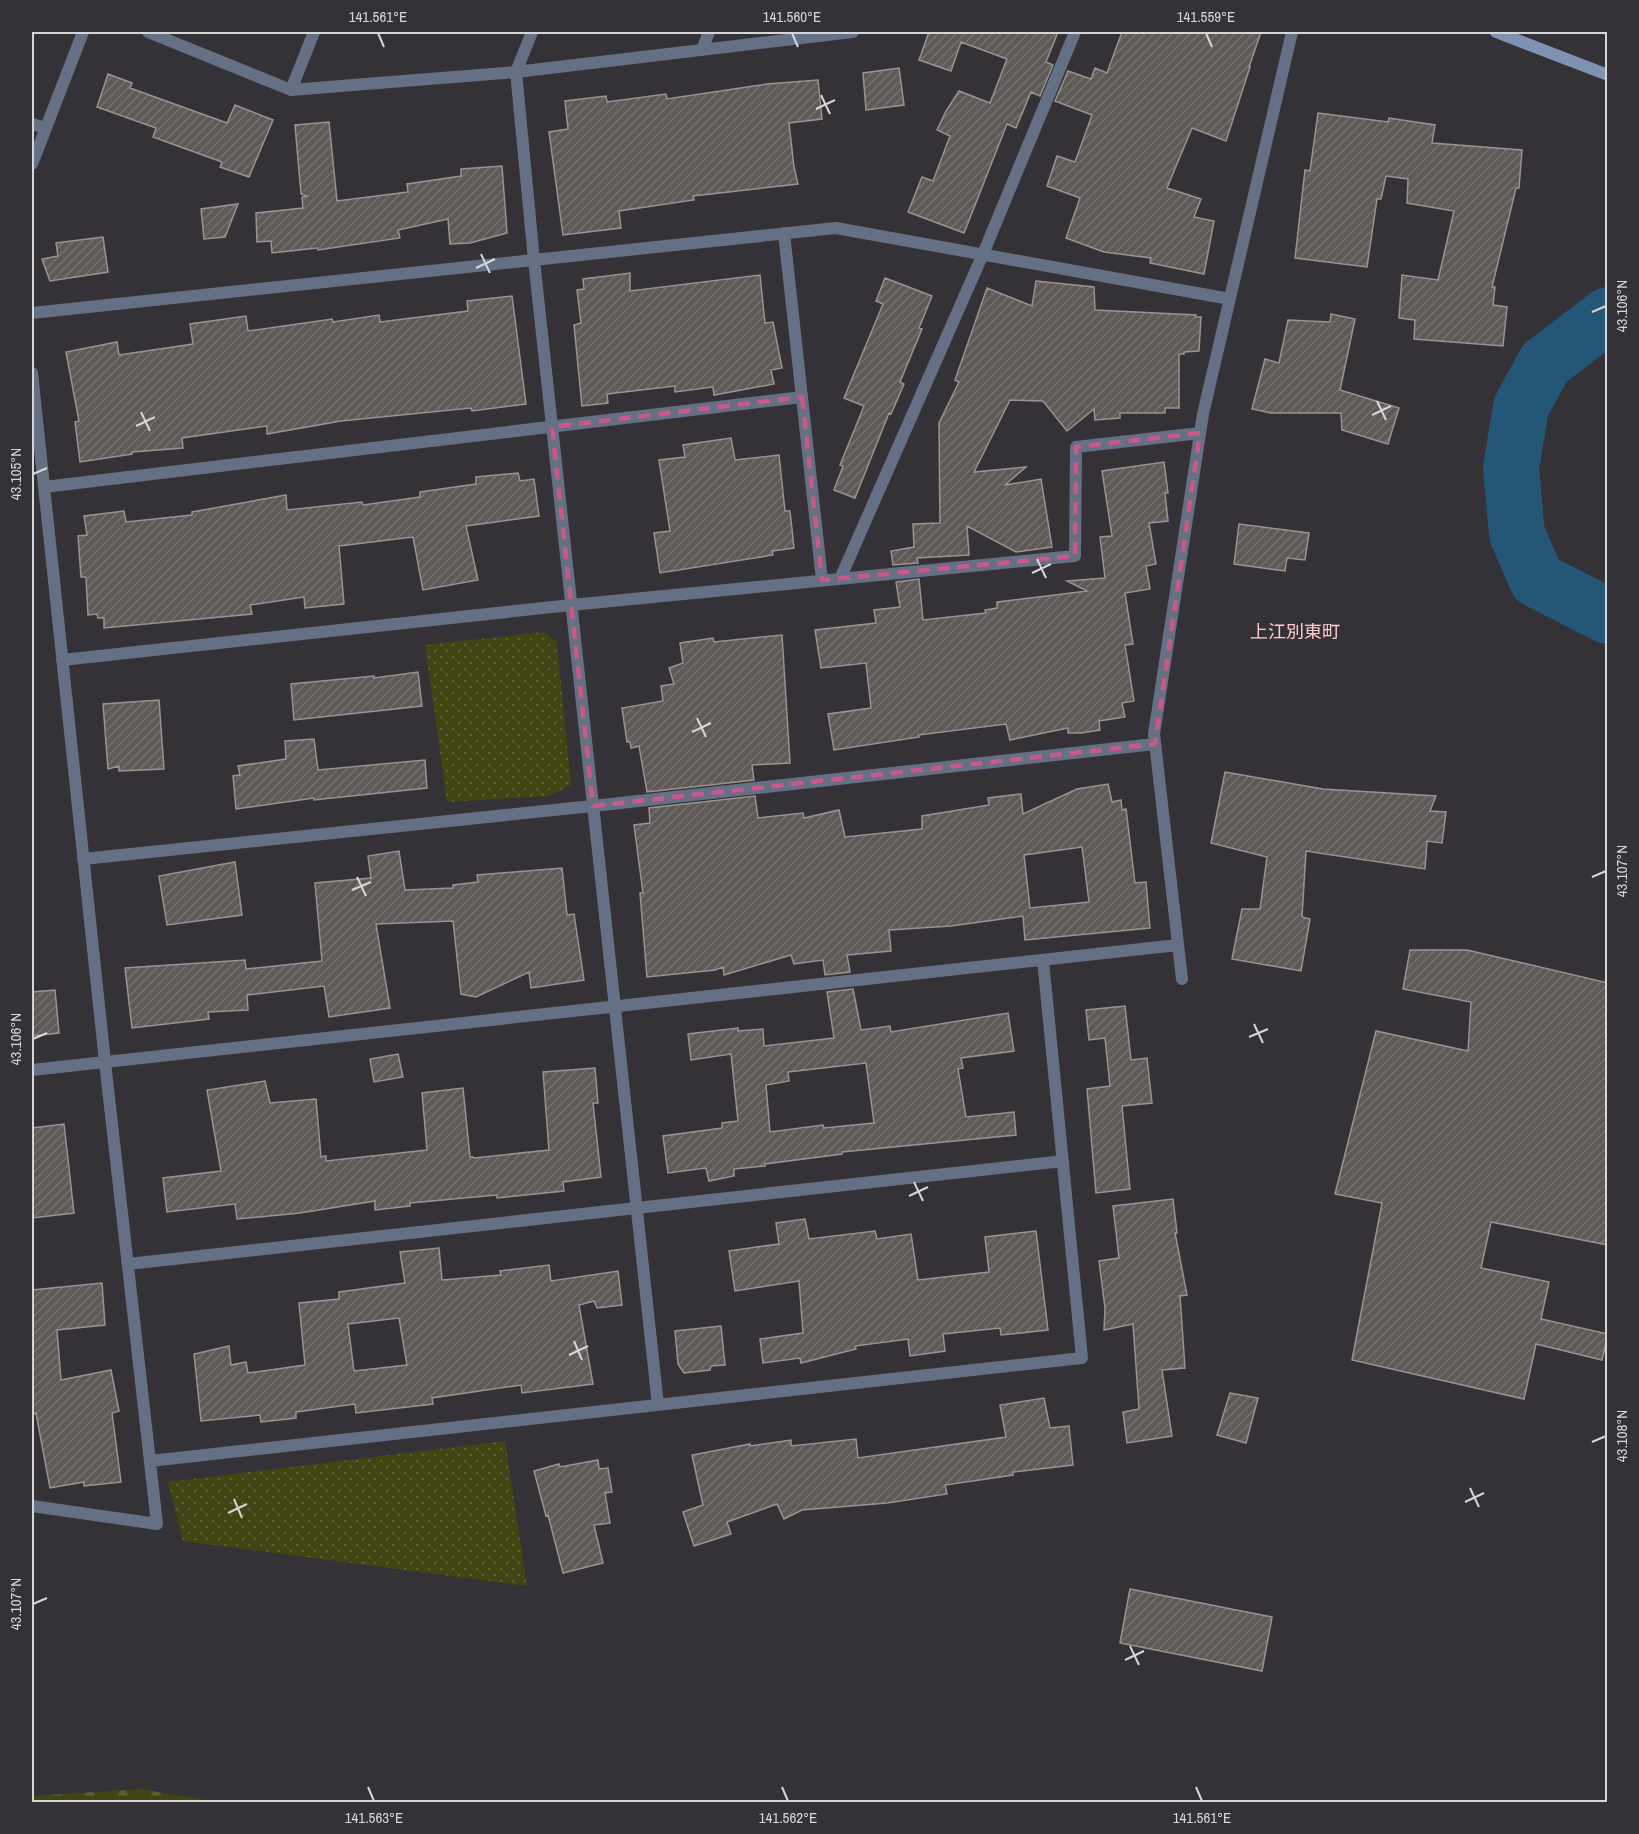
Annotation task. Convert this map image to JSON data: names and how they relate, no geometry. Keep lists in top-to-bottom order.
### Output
{
  "districts": ["上江別東町"],
  "coordinates": [
    "141.561°E",
    "141.560°E",
    "141.559°E",
    "43.106°N",
    "43.105°N",
    "43.107°N",
    "43.108°N",
    "141.563°E",
    "141.562°E"
  ]
}
